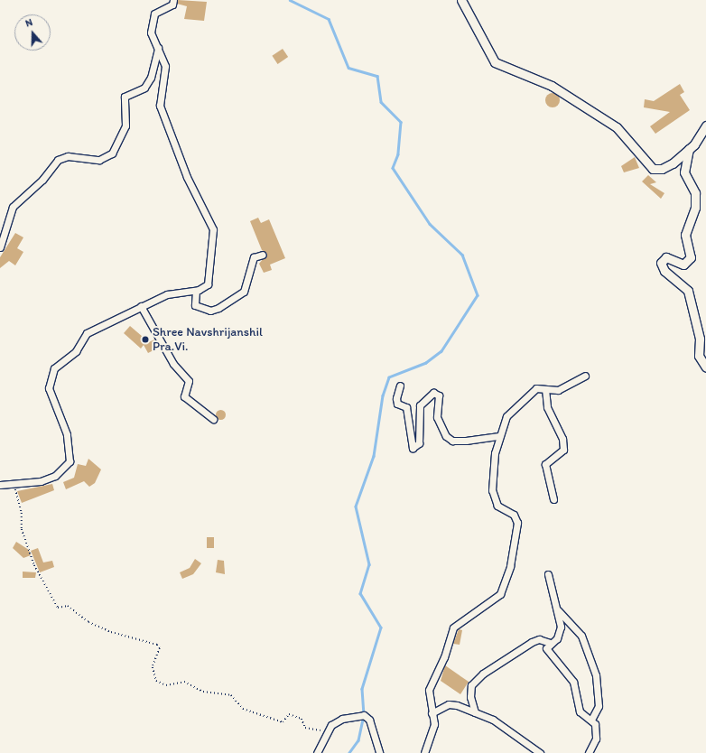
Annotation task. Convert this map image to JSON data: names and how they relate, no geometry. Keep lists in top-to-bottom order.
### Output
{
  "places": ["Shree Navshrijanshil Pra.Vi."],
  "north": "top"
}
